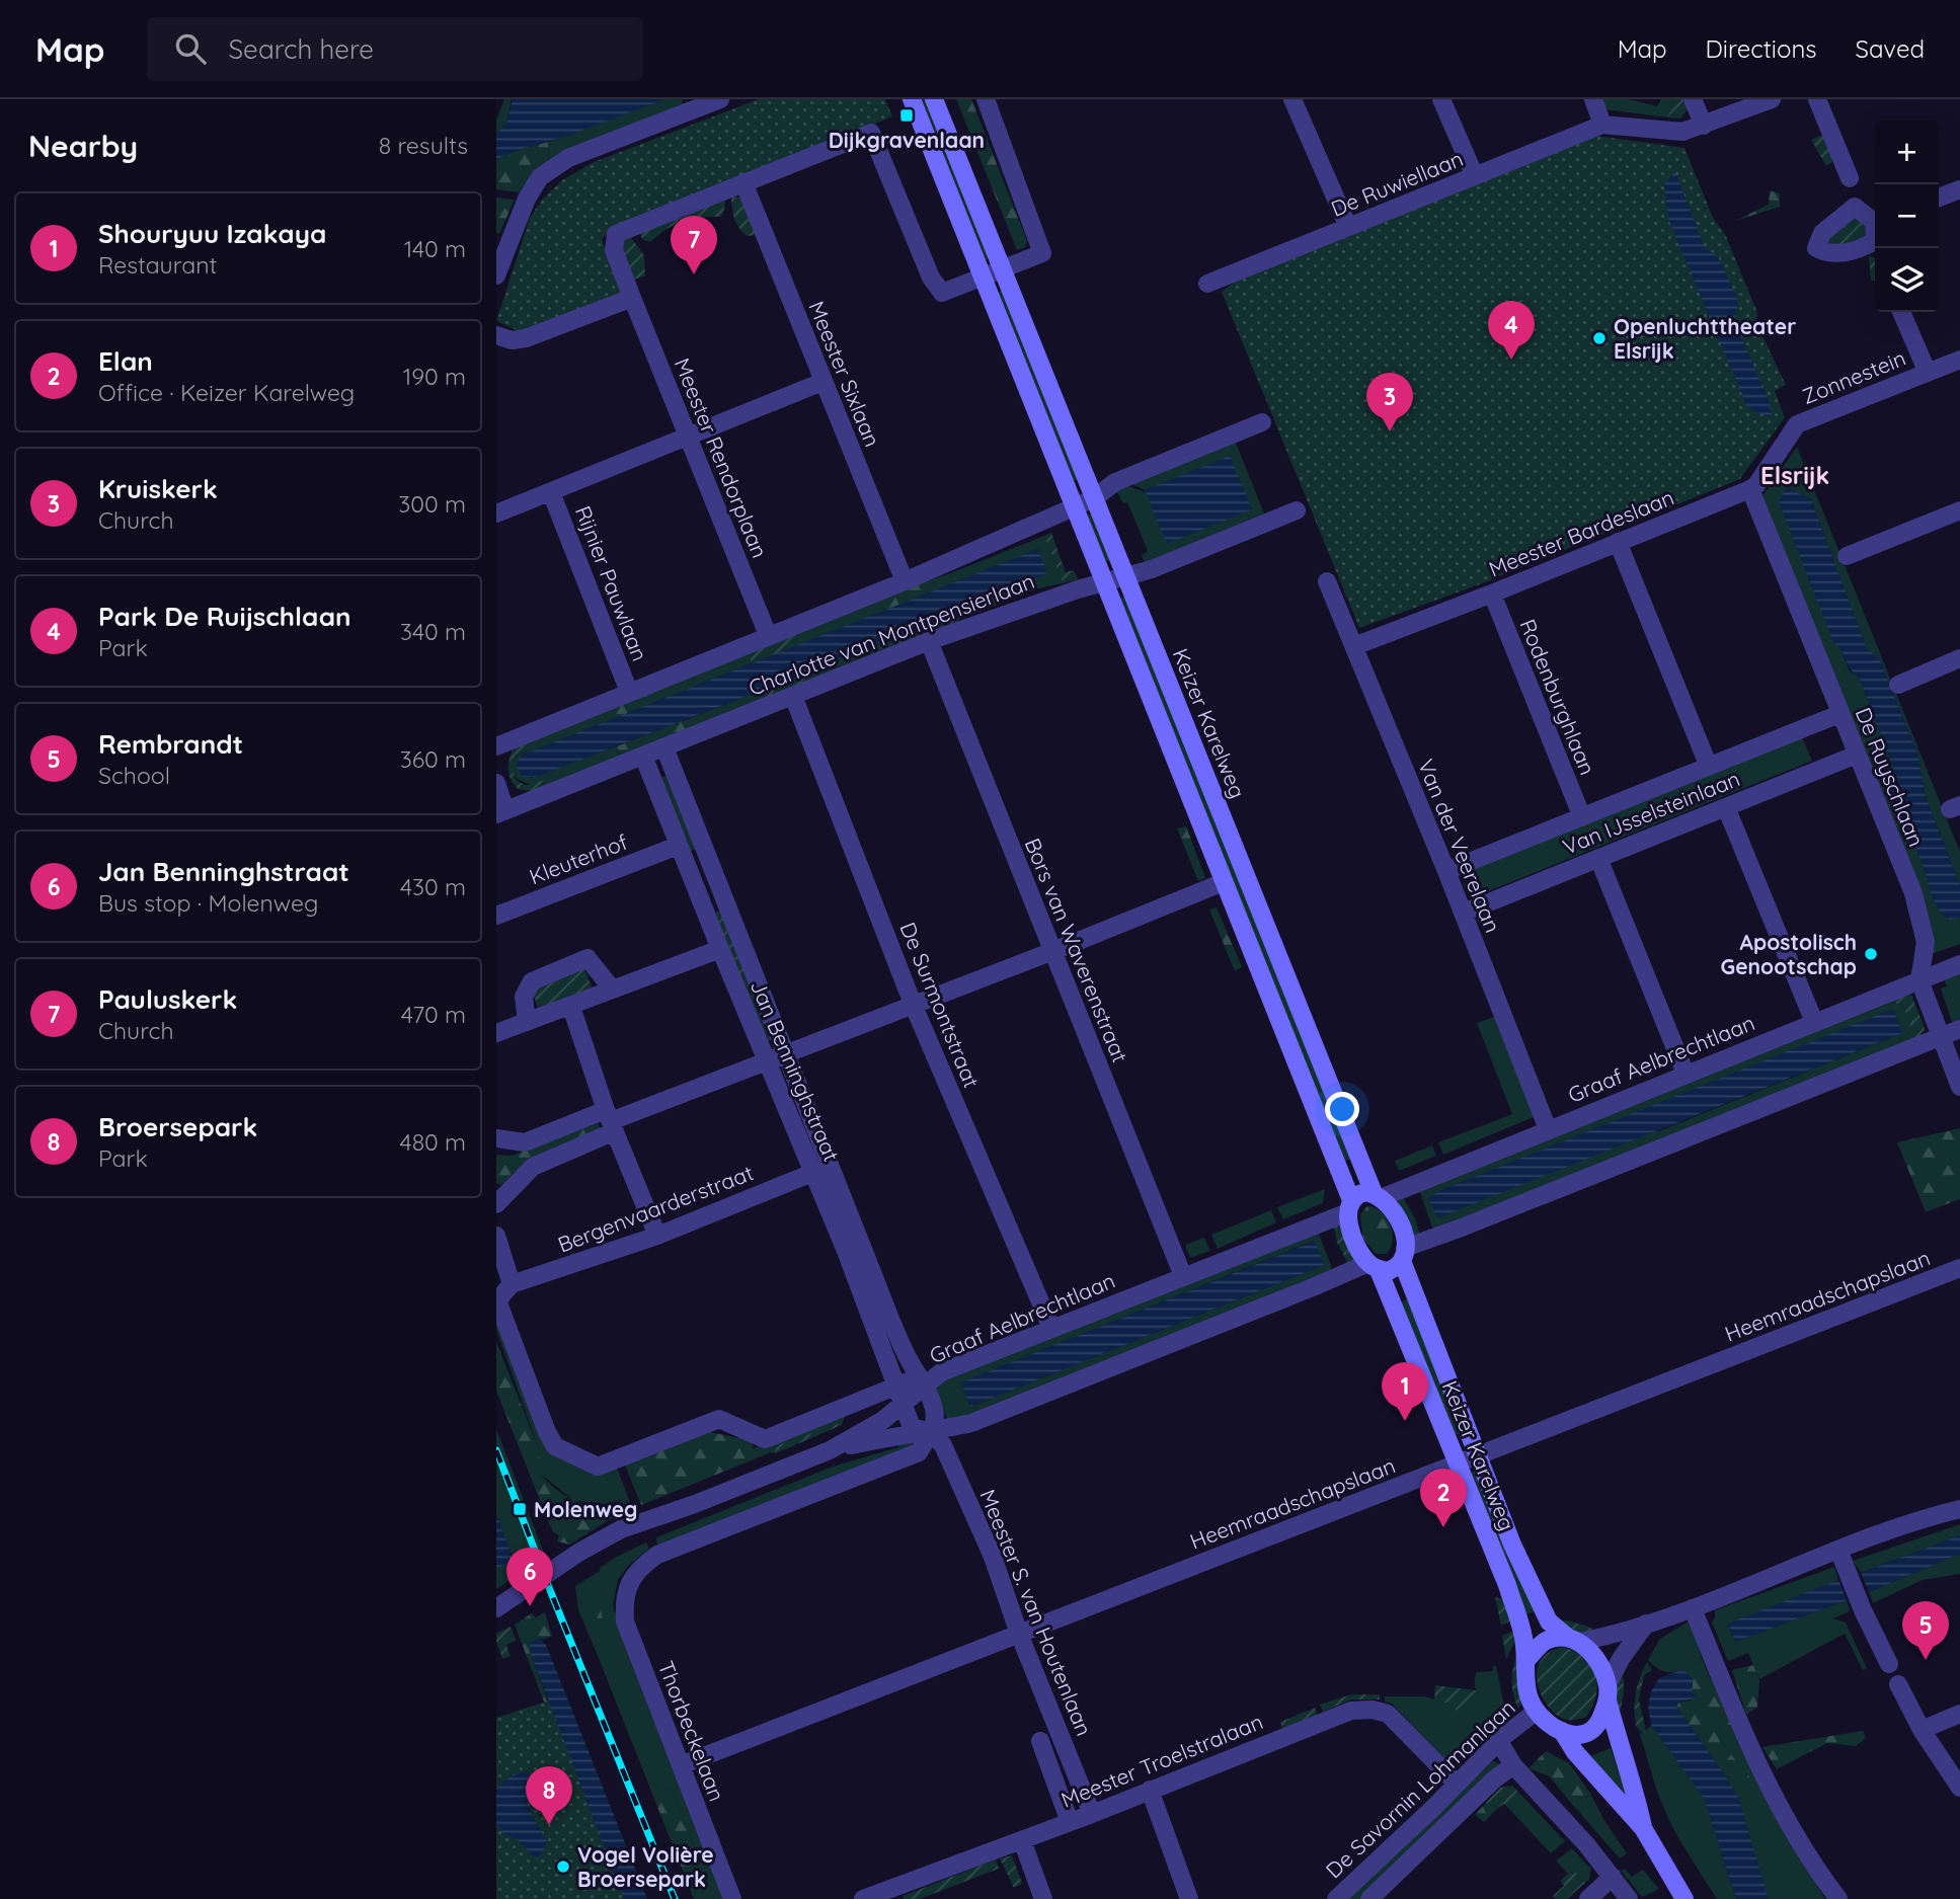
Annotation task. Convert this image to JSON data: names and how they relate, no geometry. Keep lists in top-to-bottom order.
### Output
{
  "streets": {
    "main road": ["Keizer Karelweg"],
    "street": [
      "De Ruwiellaan",
      "Meester Sixlaan",
      "Zonnestein",
      "Meester Rendorplaan",
      "Meester Bardeslaan",
      "Rijnier Pauwlaan",
      "Charlotte van Montpensierlaan",
      "Rodenburghlaan",
      "De Ruyschlaan",
      "Van IJsselsteinlaan",
      "Van der Veerelaan",
      "Kleuterhof",
      "Bors van Waverenstraat",
      "De Surmontstraat",
      "Graaf Aelbrechtlaan",
      "Jan Benninghstraat",
      "Bergenvaarderstraat",
      "Heemraadschapslaan",
      "Meester S. van Houtenlaan",
      "Thorbeckelaan",
      "Meester Troelstralaan",
      "De Savornin Lohmanlaan"
    ]
  },
  "crossings": [
    ["Meester Sixlaan", "Meester Rendorplaan"],
    ["Meester Sixlaan", "Charlotte van Montpensierlaan"],
    ["Zonnestein", "Meester Bardeslaan"],
    ["Meester Rendorplaan", "Charlotte van Montpensierlaan"],
    ["Meester Bardeslaan", "Rodenburghlaan"],
    ["Meester Bardeslaan", "De Ruyschlaan"],
    ["Meester Bardeslaan", "Van der Veerelaan"],
    ["Rijnier Pauwlaan", "Charlotte van Montpensierlaan"],
    ["Charlotte van Montpensierlaan", "Keizer Karelweg"],
    ["Charlotte van Montpensierlaan", "Bors van Waverenstraat"],
    ["Charlotte van Montpensierlaan", "De Surmontstraat"],
    ["Charlotte van Montpensierlaan", "Jan Benninghstraat"],
    ["Rodenburghlaan", "Van IJsselsteinlaan"],
    ["Keizer Karelweg", "Graaf Aelbrechtlaan"],
    ["Keizer Karelweg", "Heemraadschapslaan"],
    ["Keizer Karelweg", "De Savornin Lohmanlaan"],
    ["De Ruyschlaan", "Van IJsselsteinlaan"],
    ["De Ruyschlaan", "Graaf Aelbrechtlaan"],
    ["Van IJsselsteinlaan", "Van der Veerelaan"],
    ["Van der Veerelaan", "Graaf Aelbrechtlaan"],
    ["Kleuterhof", "Jan Benninghstraat"],
    ["Bors van Waverenstraat", "Graaf Aelbrechtlaan"],
    ["De Surmontstraat", "Graaf Aelbrechtlaan"],
    ["Graaf Aelbrechtlaan", "Jan Benninghstraat"],
    ["Graaf Aelbrechtlaan", "Bergenvaarderstraat"],
    ["Jan Benninghstraat", "Bergenvaarderstraat"],
    ["Jan Benninghstraat", "Meester S. van Houtenlaan"],
    ["Jan Benninghstraat", "Thorbeckelaan"],
    ["Heemraadschapslaan", "Meester S. van Houtenlaan"],
    ["Heemraadschapslaan", "Thorbeckelaan"],
    ["Meester S. van Houtenlaan", "Thorbeckelaan"],
    ["Meester S. van Houtenlaan", "Meester Troelstralaan"],
    ["Meester Troelstralaan", "De Savornin Lohmanlaan"]
  ],
  "districts": ["Elsrijk"],
  "places": {
    "transit": ["Dijkgravenlaan", "Molenweg"],
    "other": ["Openluchttheater Elsrijk", "Apostolisch Genootschap", "Vogel Volière Broersepark"]
  },
  "page": {
    "header": "Map",
    "search": "Search here",
    "nav": ["Map", "Directions", "Saved"],
    "heading": ["Nearby", "8 results"],
    "map_buttons": ["+", "−"],
    "list": [
      {
        "mark": "1",
        "name": "Shouryuu Izakaya",
        "note": "Restaurant",
        "value": "140 m"
      },
      {
        "mark": "2",
        "name": "Elan",
        "note": "Office · Keizer Karelweg",
        "value": "190 m"
      },
      {
        "mark": "3",
        "name": "Kruiskerk",
        "note": "Church",
        "value": "300 m"
      },
      {
        "mark": "4",
        "name": "Park De Ruijschlaan",
        "note": "Park",
        "value": "340 m"
      },
      {
        "mark": "5",
        "name": "Rembrandt",
        "note": "School",
        "value": "360 m"
      },
      {
        "mark": "6",
        "name": "Jan Benninghstraat",
        "note": "Bus stop · Molenweg",
        "value": "430 m"
      },
      {
        "mark": "7",
        "name": "Pauluskerk",
        "note": "Church",
        "value": "470 m"
      },
      {
        "mark": "8",
        "name": "Broersepark",
        "note": "Park",
        "value": "480 m"
      }
    ],
    "pins": [
      "7",
      "4",
      "3",
      "1",
      "2",
      "6",
      "5",
      "8"
    ]
  }
}
